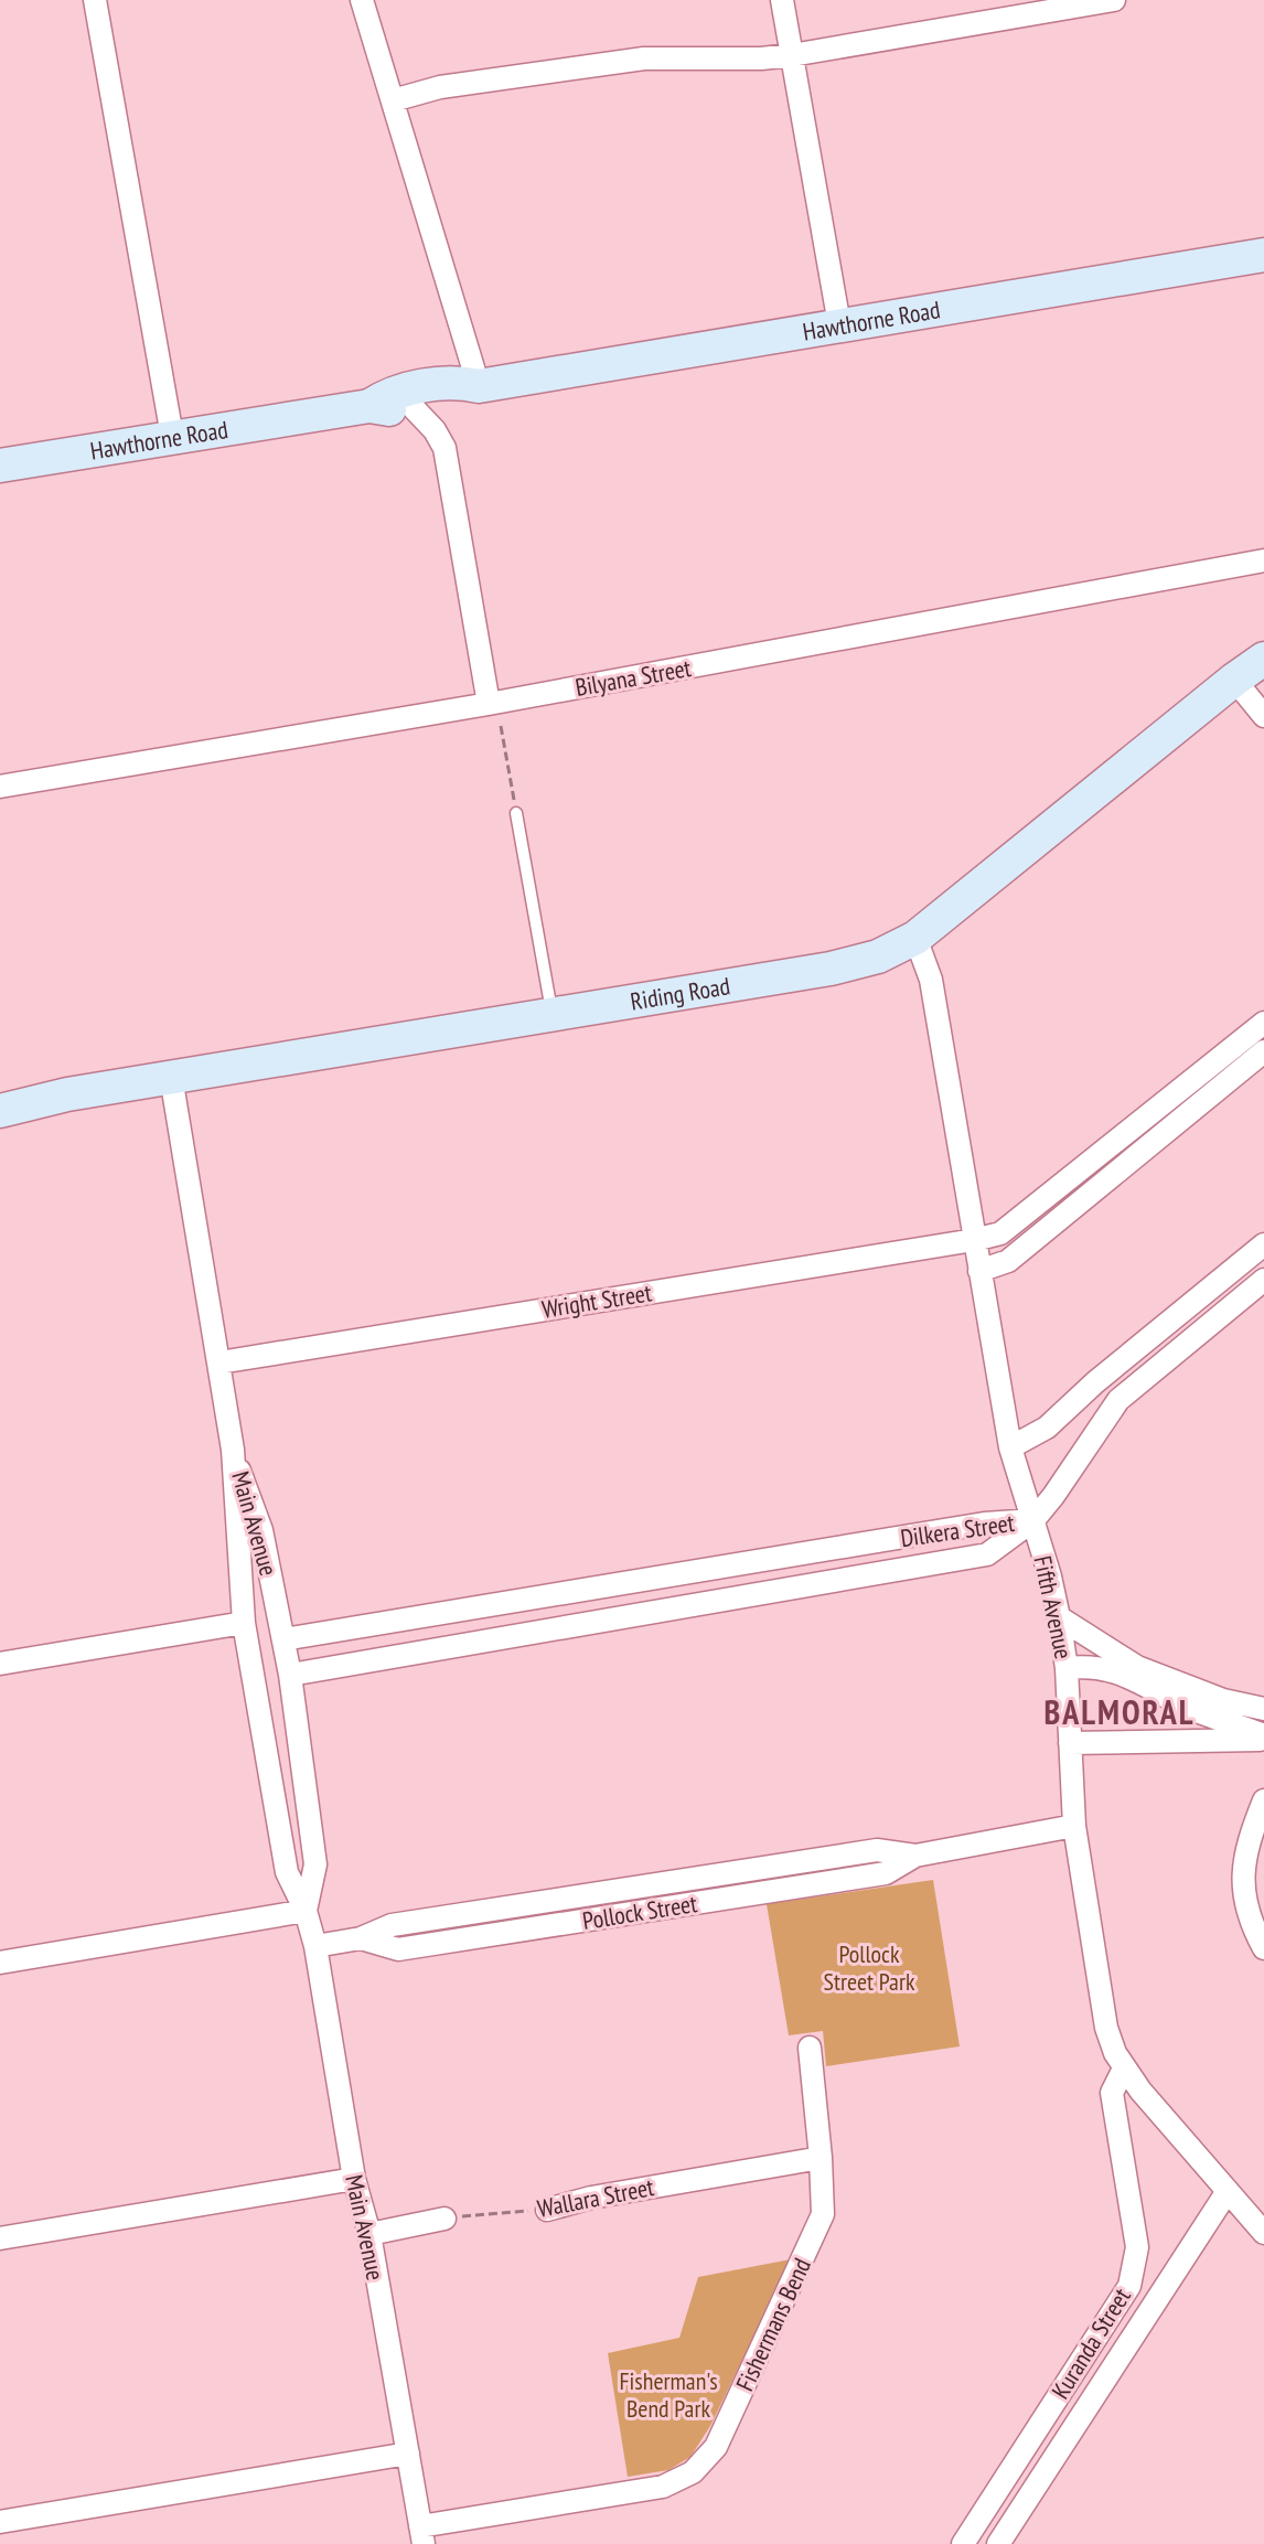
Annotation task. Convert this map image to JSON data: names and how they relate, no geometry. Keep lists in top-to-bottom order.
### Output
{
  "streets": {
    "street": [
      "Hawthorne Road",
      "Bilyana Street",
      "Riding Road",
      "Wright Street",
      "Main Avenue",
      "Dilkera Street",
      "Fifth Avenue",
      "Pollock Street",
      "Wallara Street",
      "Fishermans Bend",
      "Kuranda Street"
    ]
  },
  "crossings": [
    ["Riding Road", "Main Avenue"],
    ["Riding Road", "Fifth Avenue"],
    ["Wright Street", "Main Avenue"],
    ["Wright Street", "Fifth Avenue"],
    ["Main Avenue", "Dilkera Street"],
    ["Main Avenue", "Pollock Street"],
    ["Main Avenue", "Fishermans Bend"],
    ["Dilkera Street", "Fifth Avenue"],
    ["Fifth Avenue", "Pollock Street"],
    ["Fifth Avenue", "Kuranda Street"],
    ["Wallara Street", "Fishermans Bend"]
  ],
  "districts": ["BALMORAL"],
  "parks": ["Pollock Street Park", "Fisherman's Bend Park"]
}
